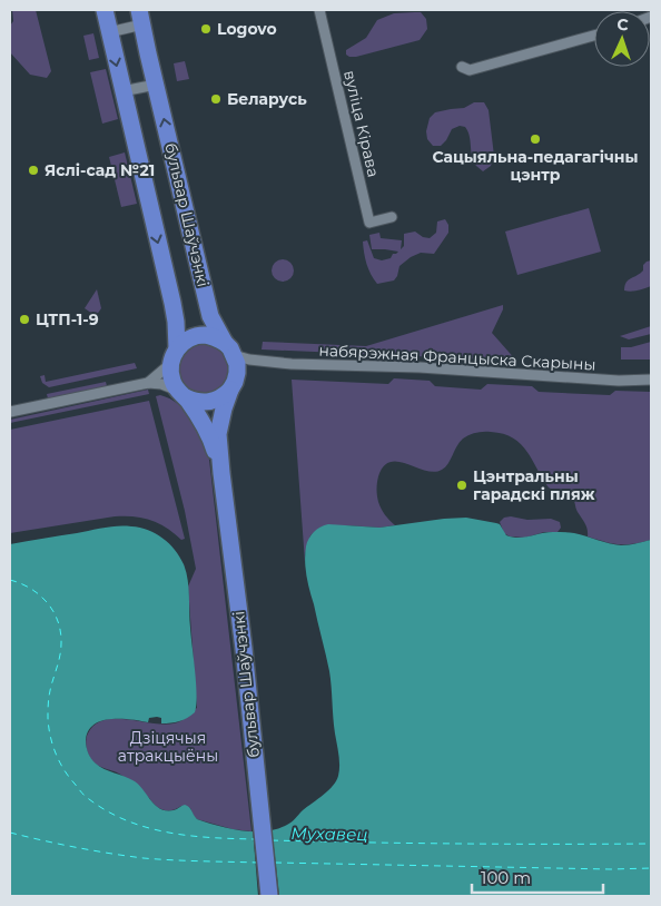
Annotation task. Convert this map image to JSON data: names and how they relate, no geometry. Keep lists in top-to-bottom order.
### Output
{
  "streets": {
    "main road": ["бульвар Шаўчэнкі"],
    "street": ["вуліца Кірава", "набярэжная Францыска Скарыны"]
  },
  "crossings": [
    ["бульвар Шаўчэнкі", "набярэжная Францыска Скарыны"]
  ],
  "water": ["Мухавец"],
  "parks": ["Дзіцячыя атракцыёны"],
  "places": [
    "Logovo",
    "Беларусь",
    "Сацыяльна-педагагічны цэнтр",
    "Яслі-сад №21",
    "ЦТП-1-9",
    "Цэнтральны гарадскі пляж"
  ],
  "scale_bar": "100 m",
  "north": "top"
}
